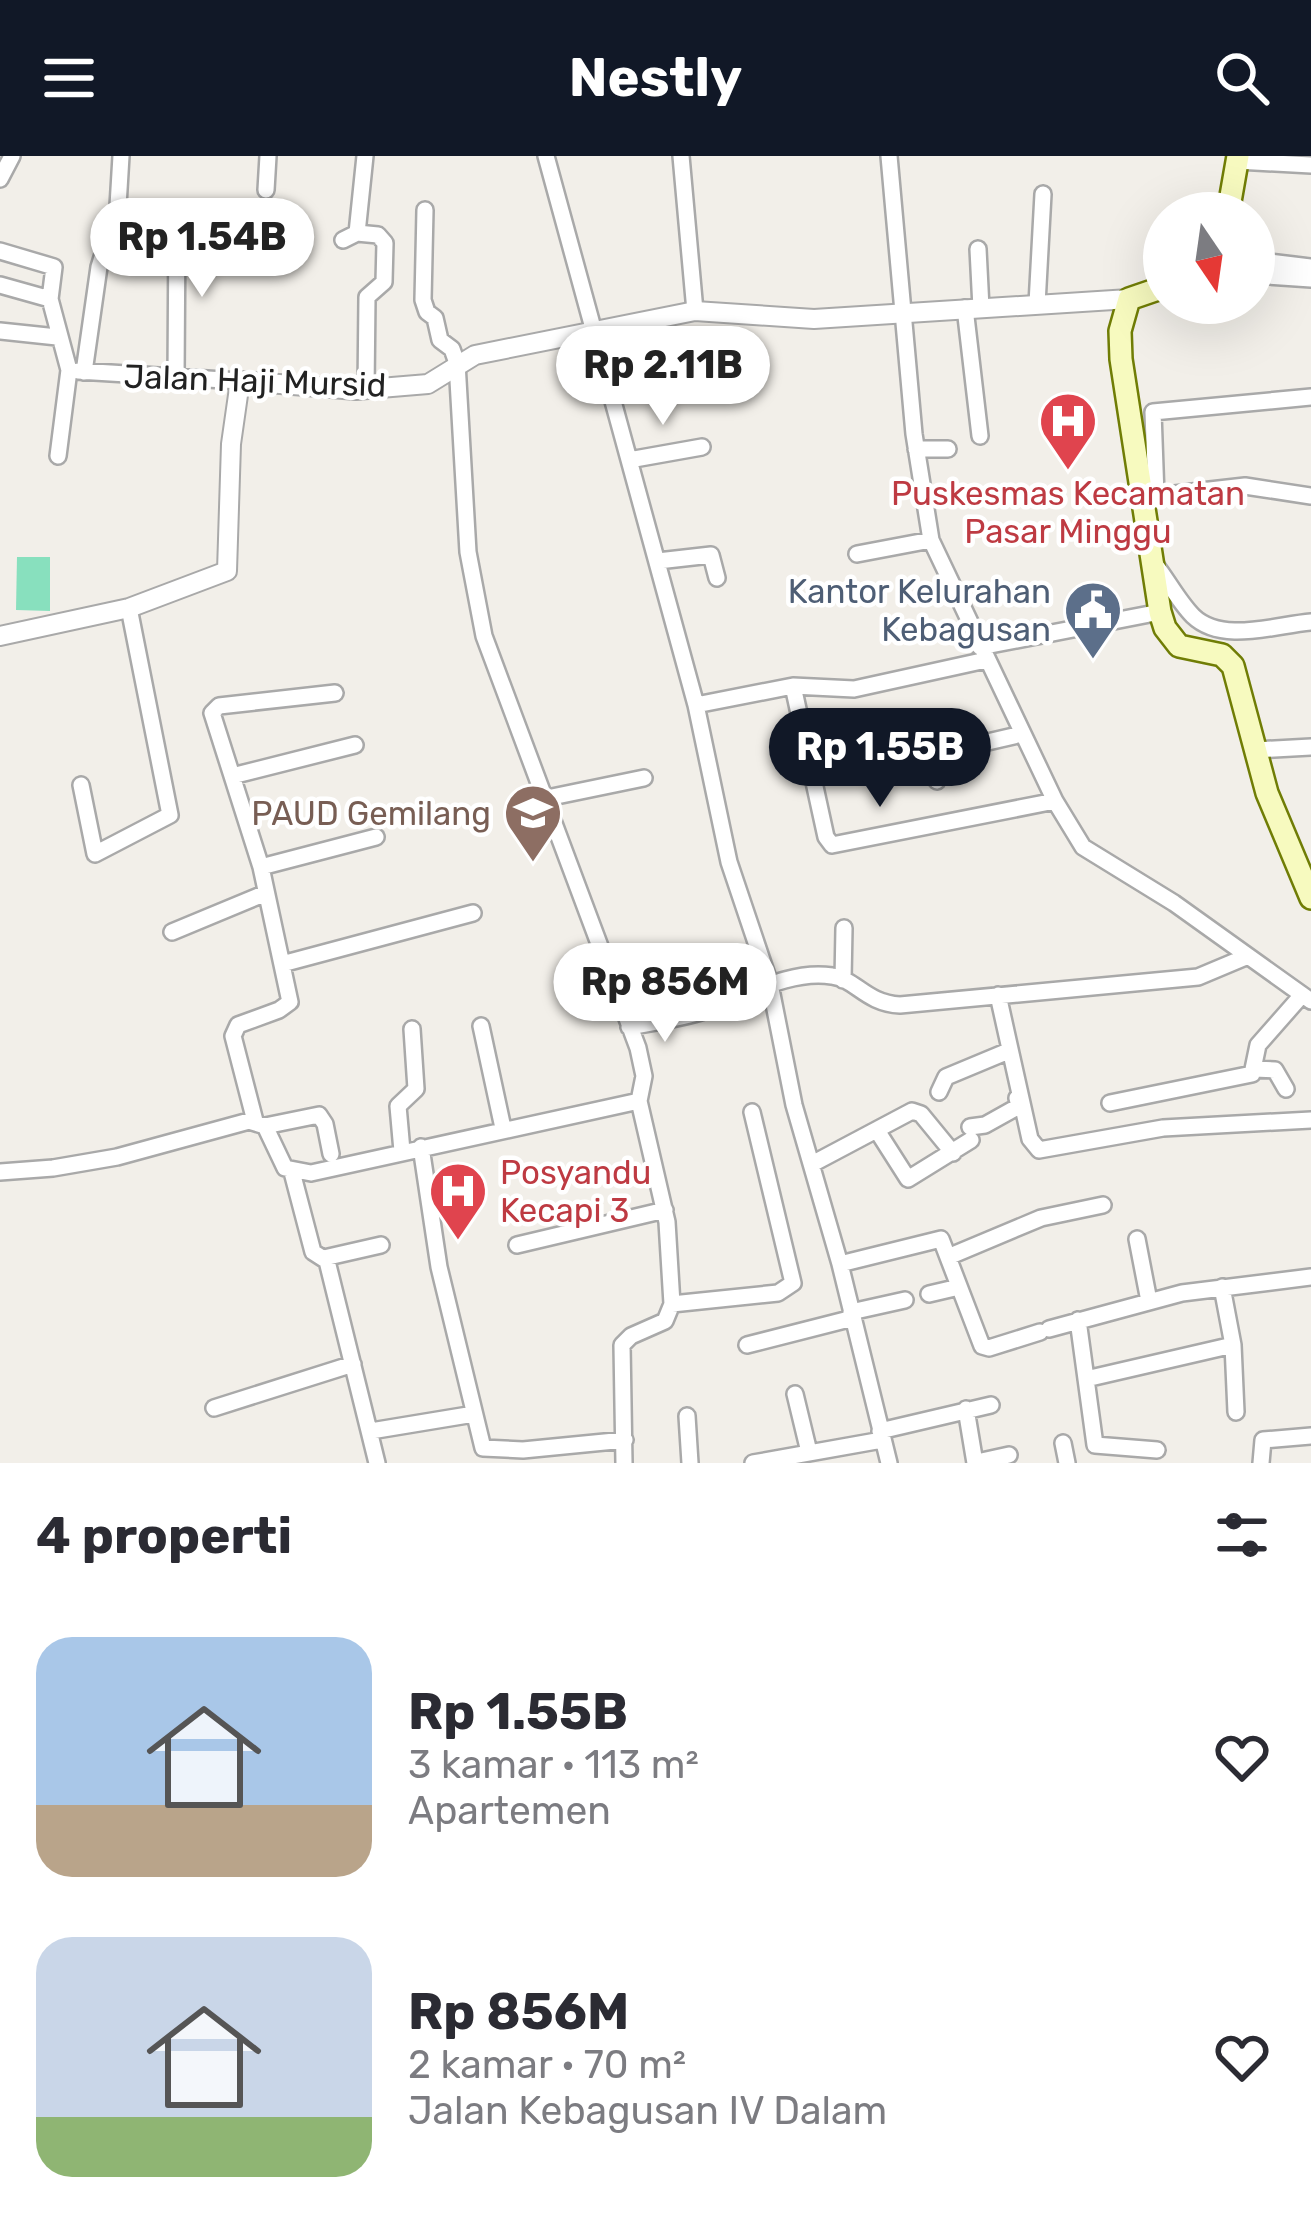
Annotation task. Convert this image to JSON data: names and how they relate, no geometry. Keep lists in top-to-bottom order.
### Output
{
  "streets": {
    "street": ["Jalan Haji Mursid"]
  },
  "places": {
    "hospital": ["Puskesmas Kecamatan Pasar Minggu", "Posyandu Kecapi 3"],
    "public building": ["Kantor Kelurahan Kebagusan"],
    "school or university": ["PAUD Gemilang"]
  },
  "north": "bottom",
  "page": {
    "header": "Nestly",
    "price": [
      "Rp 1.54B",
      "Rp 2.11B",
      "Rp 1.55B",
      "Rp 856M"
    ],
    "heading": "4 properti",
    "list": [
      {
        "name": "Rp 1.55B",
        "note": "3 kamar · 113 m² · Apartemen"
      },
      {
        "name": "Rp 856M",
        "note": "2 kamar · 70 m² · Jalan Kebagusan IV Dalam"
      }
    ]
  }
}
